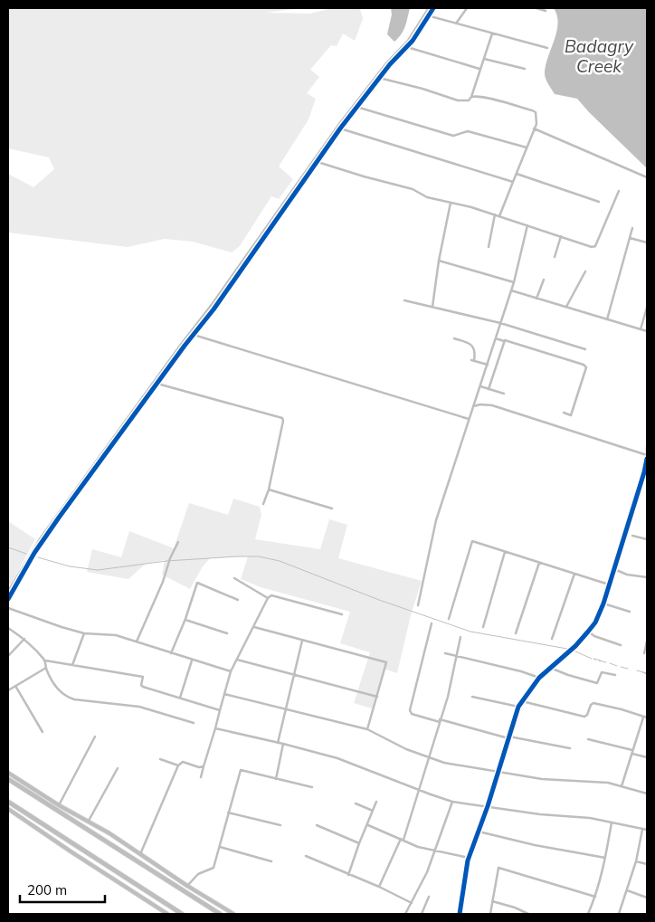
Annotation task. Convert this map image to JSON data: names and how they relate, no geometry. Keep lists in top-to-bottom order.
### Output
{
  "water": ["Badagry Creek"],
  "scale_bar": "200 m"
}
